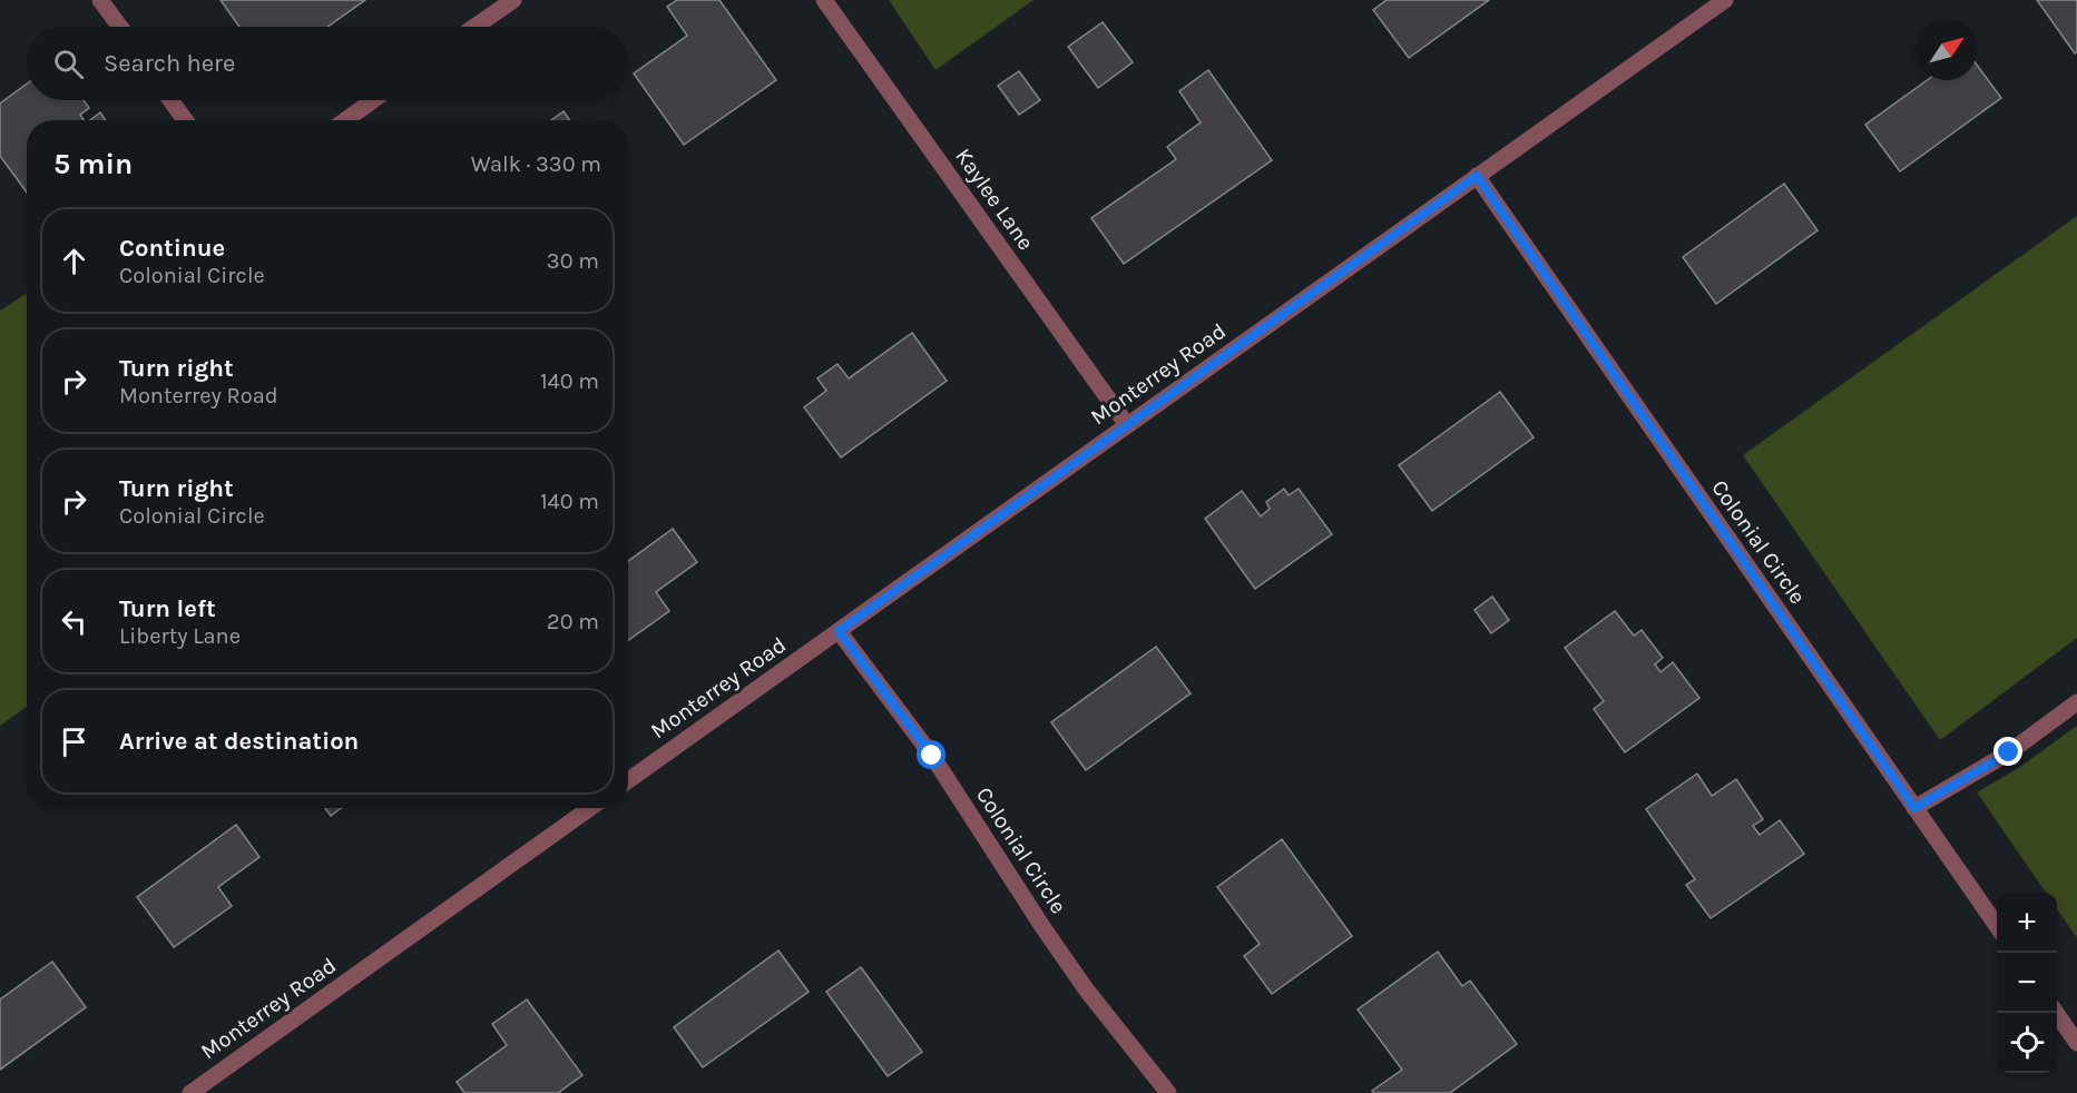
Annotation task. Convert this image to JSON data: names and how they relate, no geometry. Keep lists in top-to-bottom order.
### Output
{
  "streets": {
    "street": ["Kaylee Lane", "Monterrey Road", "Colonial Circle"]
  },
  "crossings": [
    ["Kaylee Lane", "Monterrey Road"],
    ["Monterrey Road", "Colonial Circle"]
  ],
  "north": "top right",
  "page": {
    "search": "Search here",
    "heading": ["5 min", "Walk · 330 m"],
    "list": [
      ["Continue", "Colonial Circle", "30 m"],
      ["Turn right", "Monterrey Road", "140 m"],
      ["Turn right", "Colonial Circle", "140 m"],
      ["Turn left", "Liberty Lane", "20 m"],
      "Arrive at destination"
    ],
    "map_buttons": ["+", "−"]
  }
}
